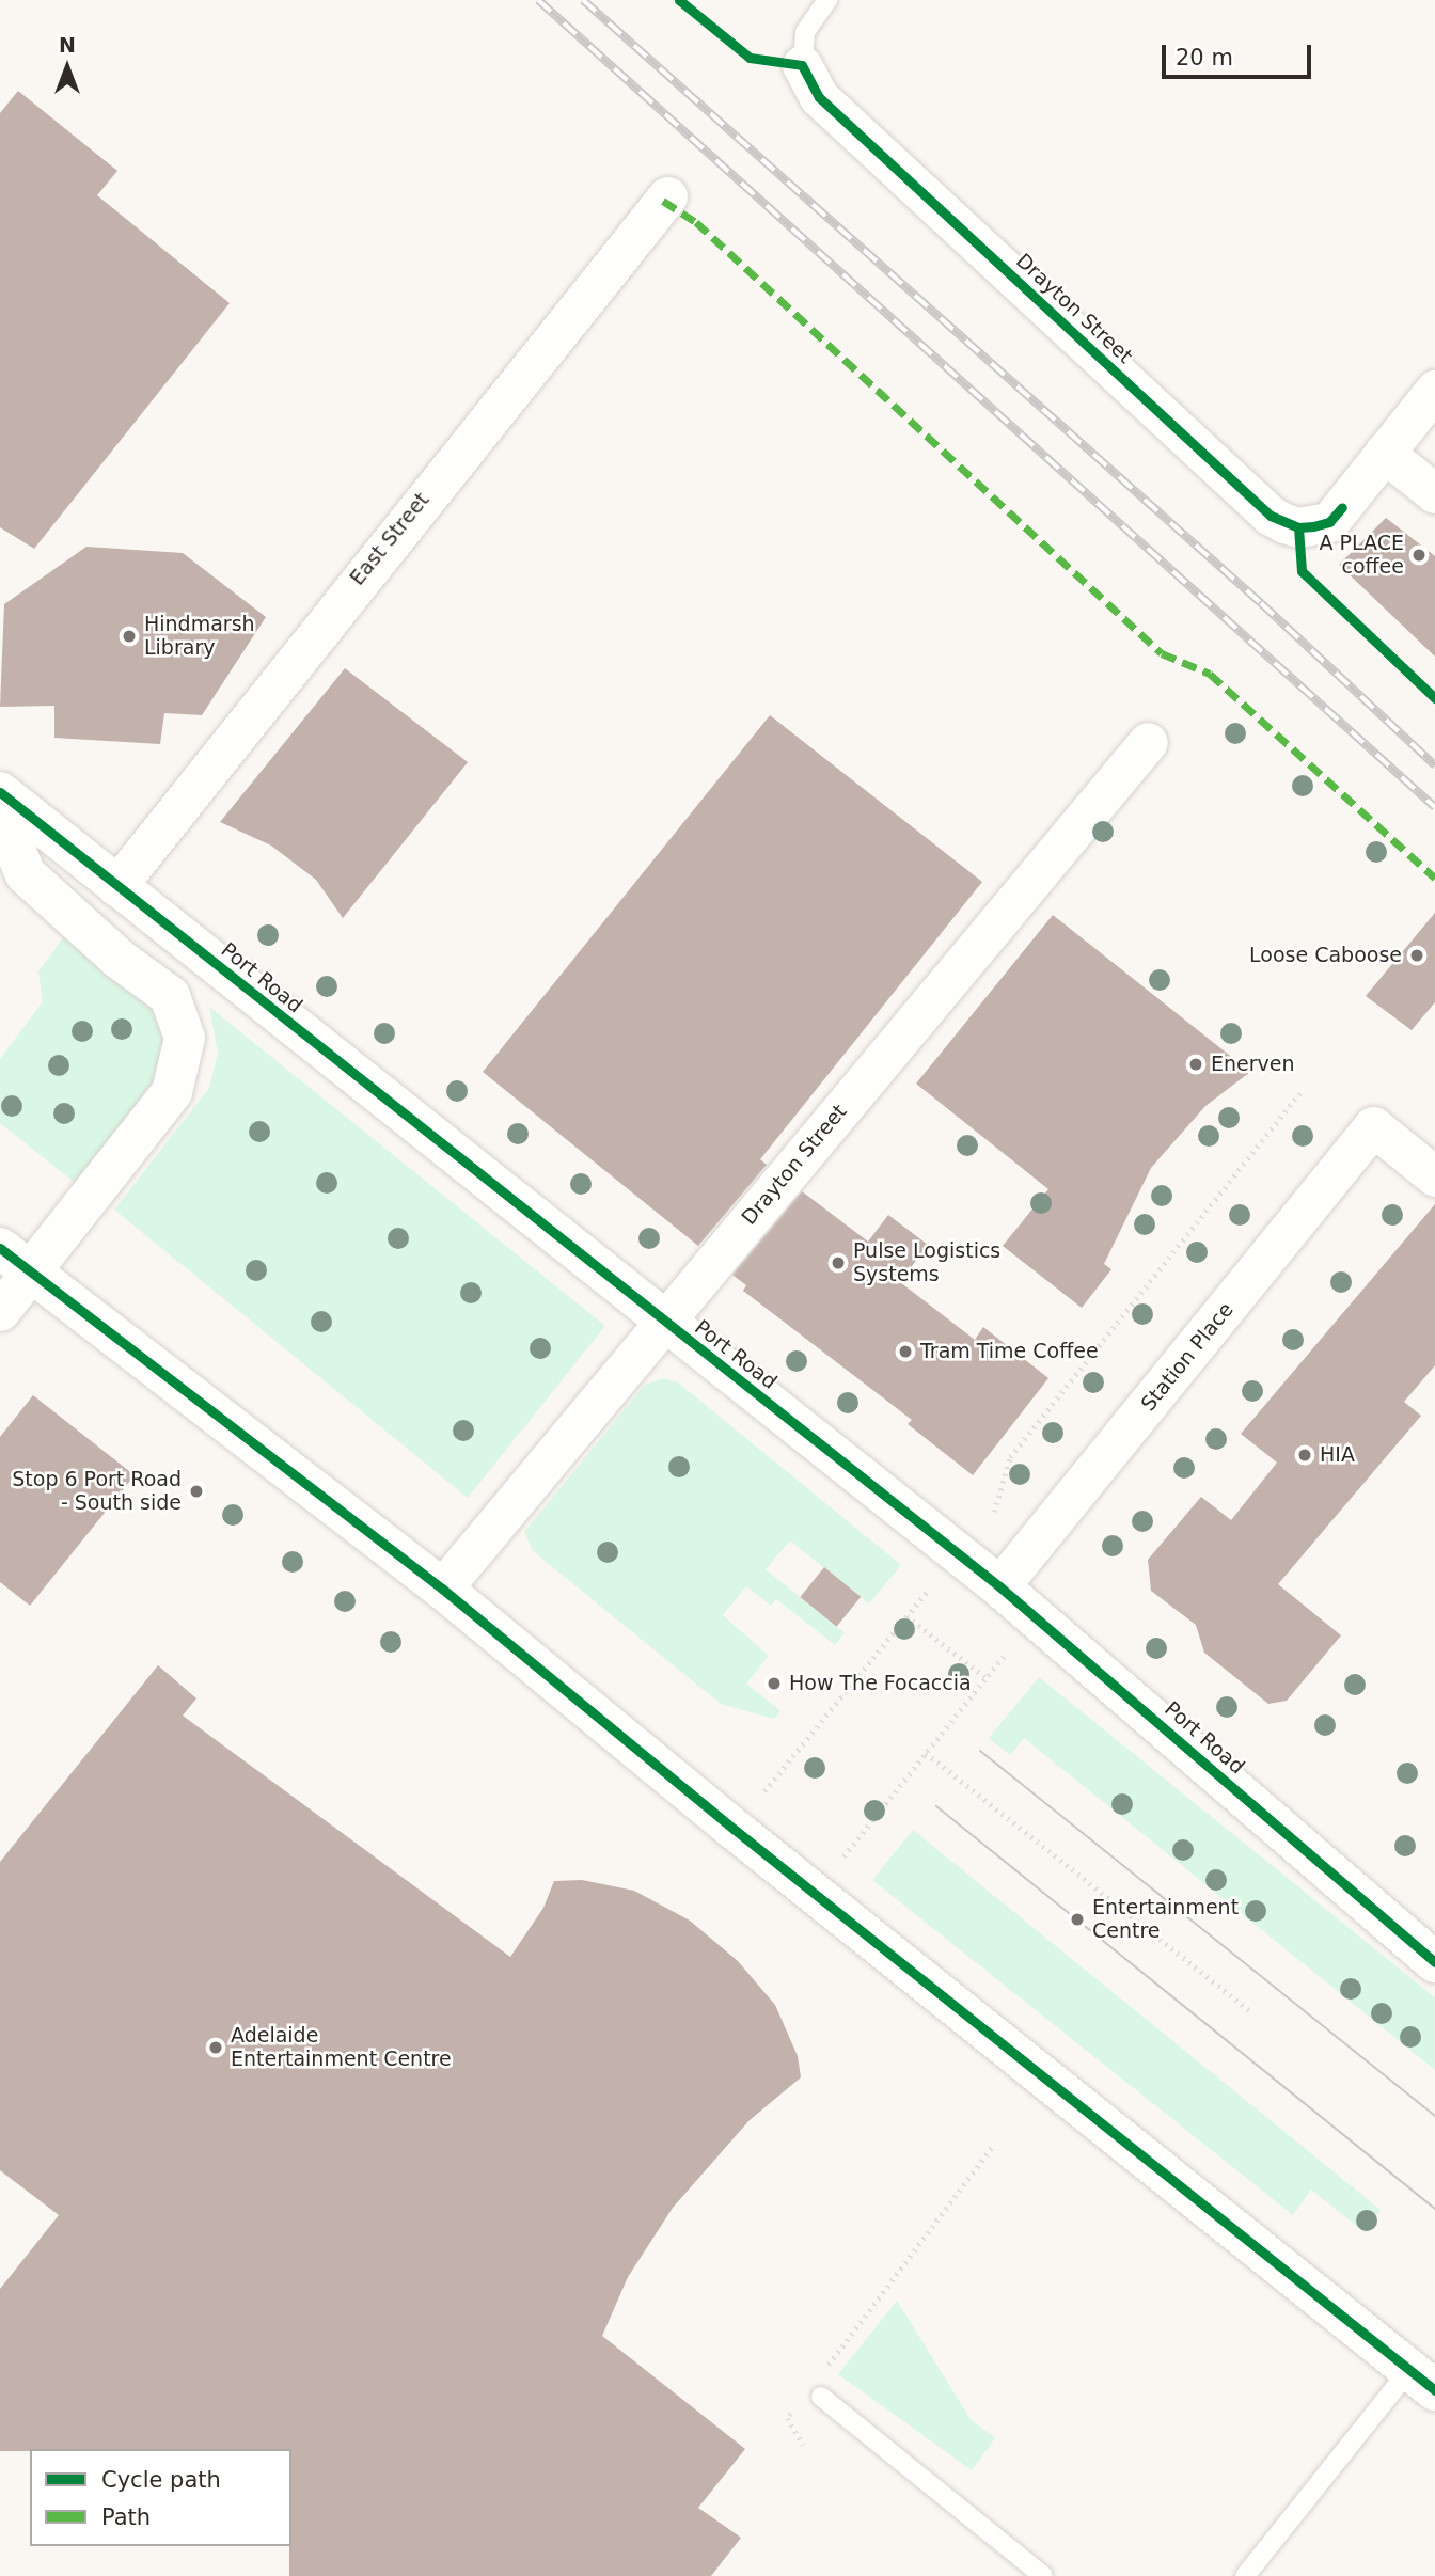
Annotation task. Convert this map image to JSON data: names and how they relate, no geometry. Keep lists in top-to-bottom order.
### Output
{
  "streets": {
    "highway": ["Port Road"],
    "street": ["Drayton Street", "East Street", "Station Place"]
  },
  "crossings": [
    ["Drayton Street", "Port Road"],
    ["East Street", "Port Road"],
    ["Port Road", "Station Place"]
  ],
  "places": [
    "A PLACE coffee",
    "Hindmarsh Library",
    "Loose Caboose",
    "Enerven",
    "Pulse Logistics Systems",
    "Tram Time Coffee",
    "HIA",
    "Stop 6 Port Road - South side",
    "How The Focaccia",
    "Entertainment Centre",
    "Adelaide Entertainment Centre"
  ],
  "legend": ["Cycle path", "Path"],
  "scale_bar": "20 m",
  "north": "top"
}
